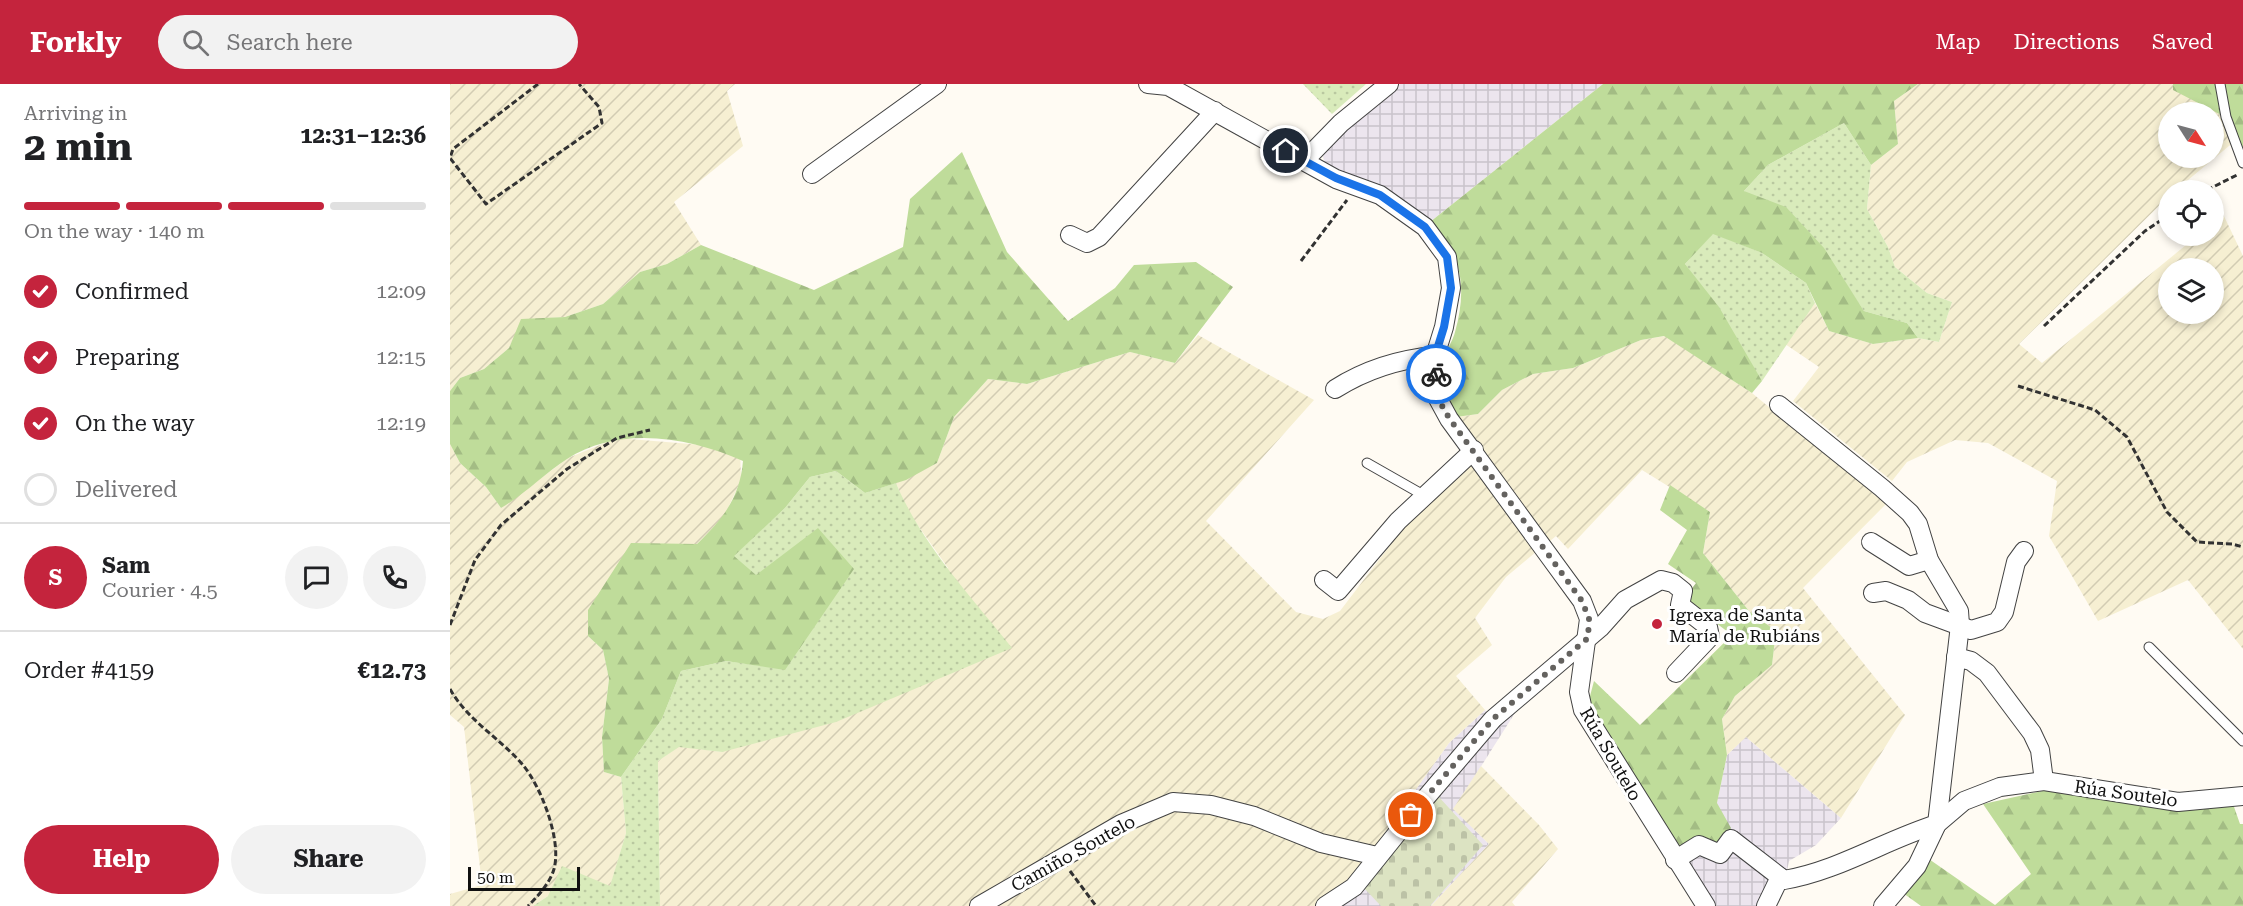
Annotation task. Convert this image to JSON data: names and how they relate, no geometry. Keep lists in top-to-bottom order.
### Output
{
  "streets": {
    "street": ["Rúa Soutelo", "Camiño Soutelo"]
  },
  "places": ["Igrexa de Santa María de Rubiáns"],
  "scale_bar": "50 m",
  "north": "bottom right",
  "page": {
    "header": "Forkly",
    "search": "Search here",
    "nav": ["Map", "Directions", "Saved"],
    "heading": ["2 min", "Arriving in", "12:31–12:36"],
    "panel": [
      "Sam",
      "Courier · 4.5",
      "Order #4159",
      "€12.73"
    ],
    "bar": "On the way · 140 m",
    "list": [
      ["Confirmed", "12:09"],
      ["Preparing", "12:15"],
      ["On the way", "12:19"],
      "Delivered"
    ],
    "round": "S",
    "buttons": ["Help", "Share"],
    "scale": "50 m"
  }
}
